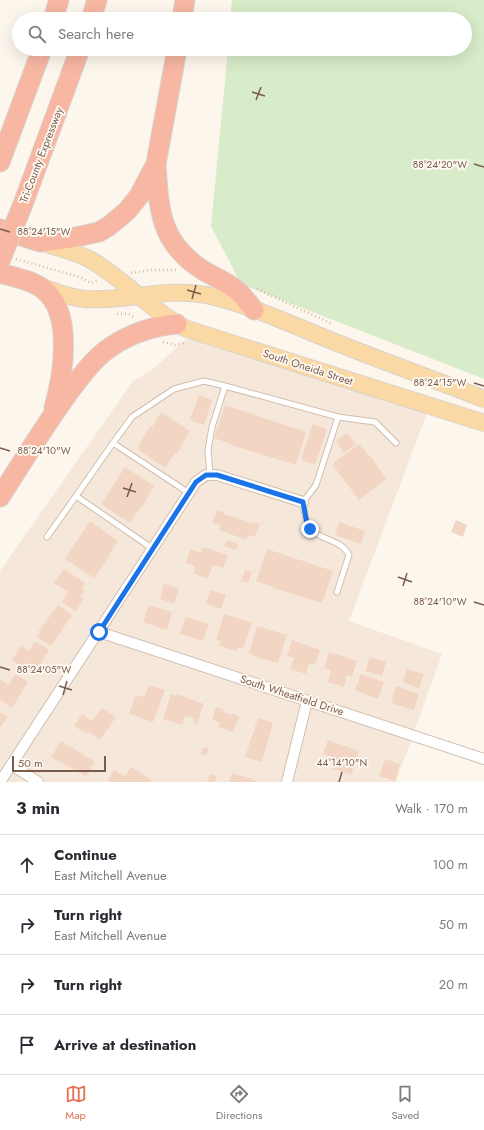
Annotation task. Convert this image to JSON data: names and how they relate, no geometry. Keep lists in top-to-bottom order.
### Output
{
  "streets": {
    "highway": ["Tri-County Expressway", "South Oneida Street"],
    "street": ["South Wheatfield Drive"]
  },
  "scale_bar": "50 m",
  "page": {
    "search": "Search here",
    "scale": "50 m",
    "heading": ["3 min", "Walk · 170 m"],
    "list": [
      ["Continue", "East Mitchell Avenue", "100 m"],
      ["Turn right", "East Mitchell Avenue", "50 m"],
      ["Turn right", "20 m"],
      "Arrive at destination"
    ],
    "nav": ["Map", "Directions", "Saved"]
  },
  "coordinates": [
    "88°24'20\"W",
    "88°24'15\"W",
    "88°24'10\"W",
    "88°24'05\"W",
    "44°14'10\"N"
  ]
}
